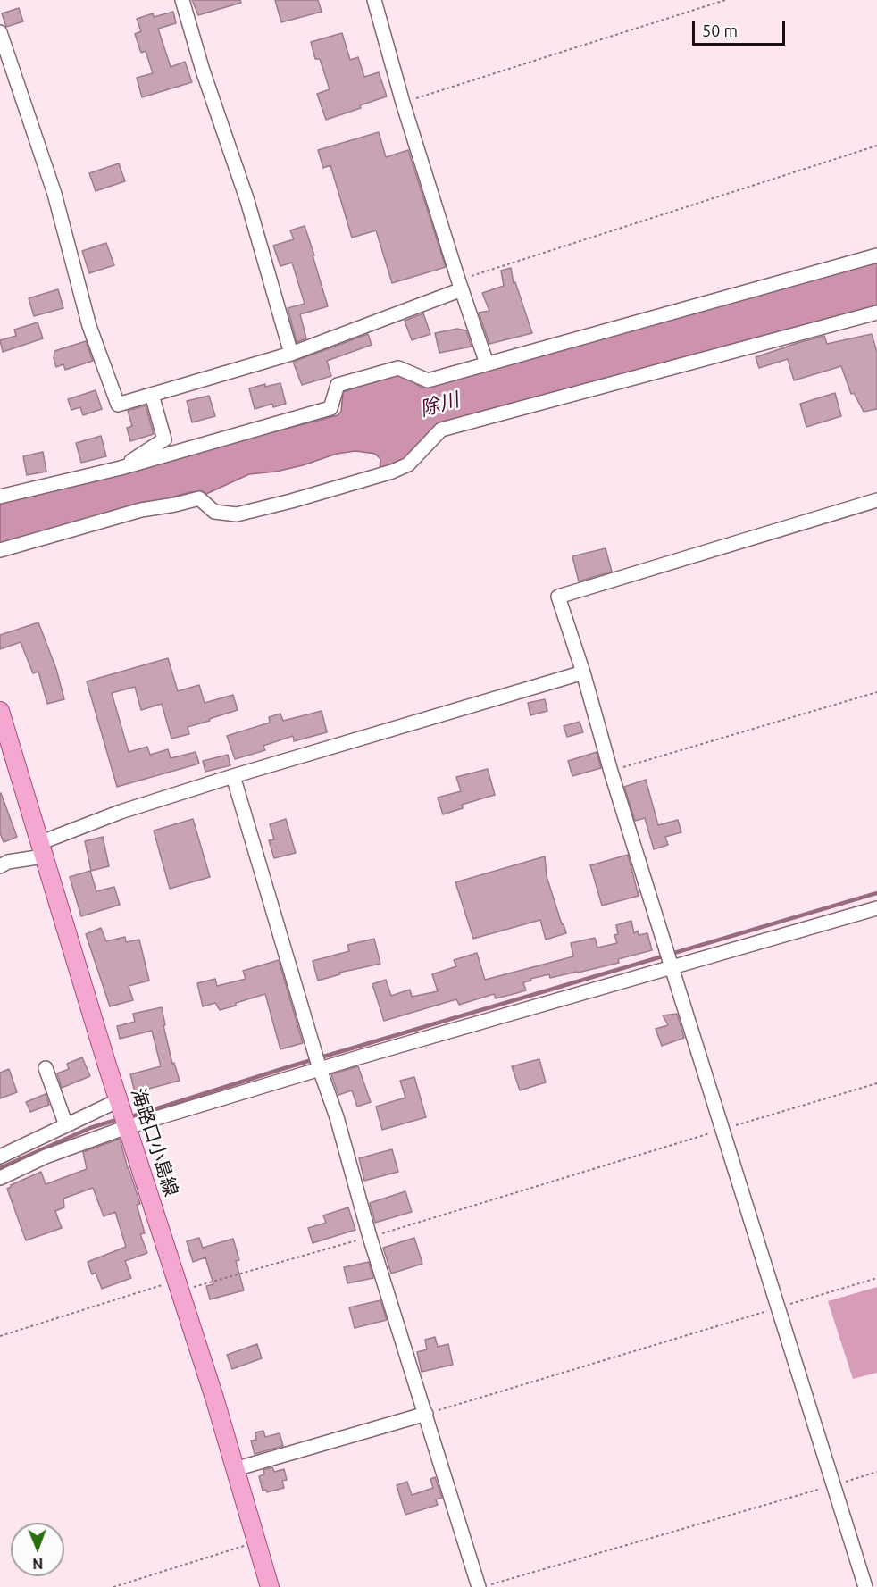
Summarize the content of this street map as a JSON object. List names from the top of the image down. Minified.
{"streets":{"main road":["海路口小島線"]},"water":["除川"],"scale_bar":"50 m","north":"bottom"}
